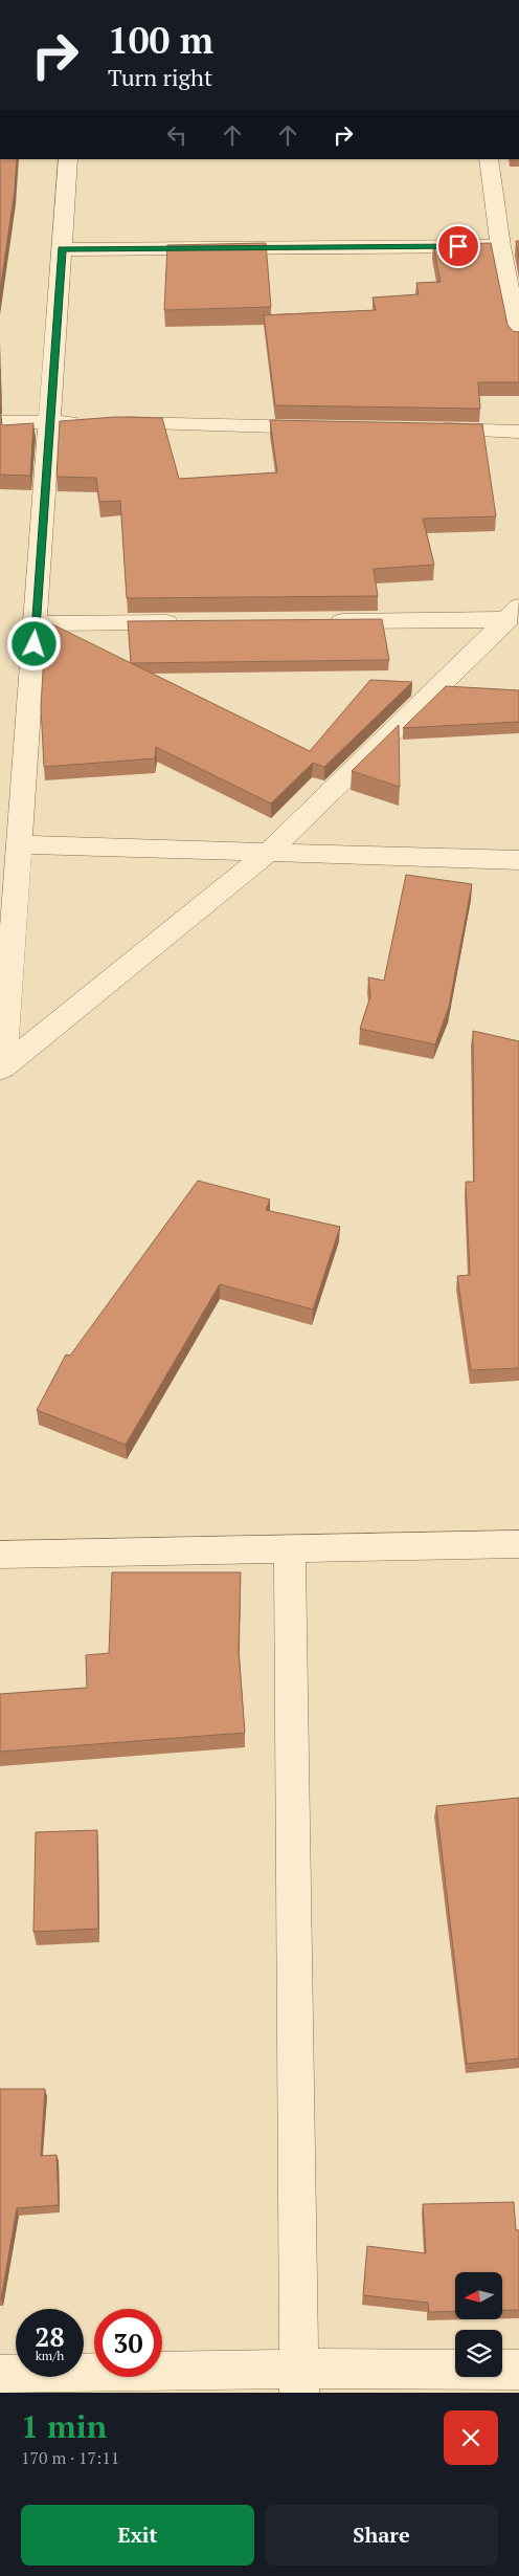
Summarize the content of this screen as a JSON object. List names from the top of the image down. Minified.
{"north":"left","page":{"turn":["100 m","Turn right"],"speed":"28 km/h","limit":"30","heading":["1 min","170 m · 17:11"],"buttons":["Exit","Share"]}}
